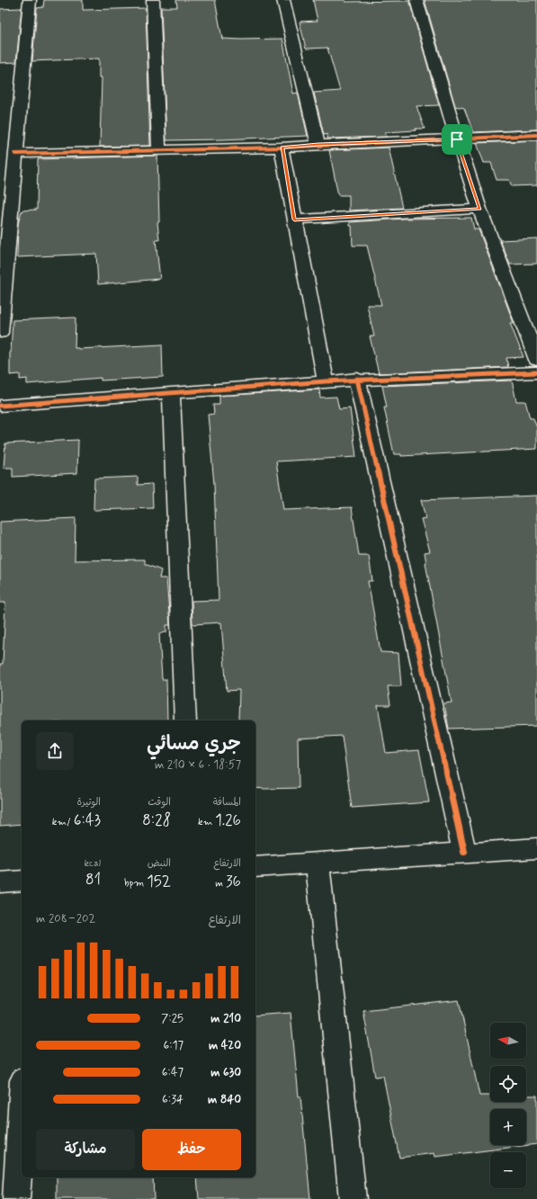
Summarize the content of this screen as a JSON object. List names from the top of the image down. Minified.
{"north":"left","page":{"heading":["جري مسائي","18:57 · 6 × 210 m"],"stats":[["المسافة","1.26 km"],["الوقت","8:28"],["الوتيرة","6:43 /km"],["الارتفاع","36 m"],["النبض","152 bpm"],["kcal","81"]],"chart":["الارتفاع","202–208 m"],"list":[{"name":"210 m","note":"7:25"},{"name":"420 m","note":"6:17"},{"name":"630 m","note":"6:47"},{"name":"840 m","note":"6:34"}],"map_buttons":["+","−"],"buttons":["حفظ","مشاركة"]}}
